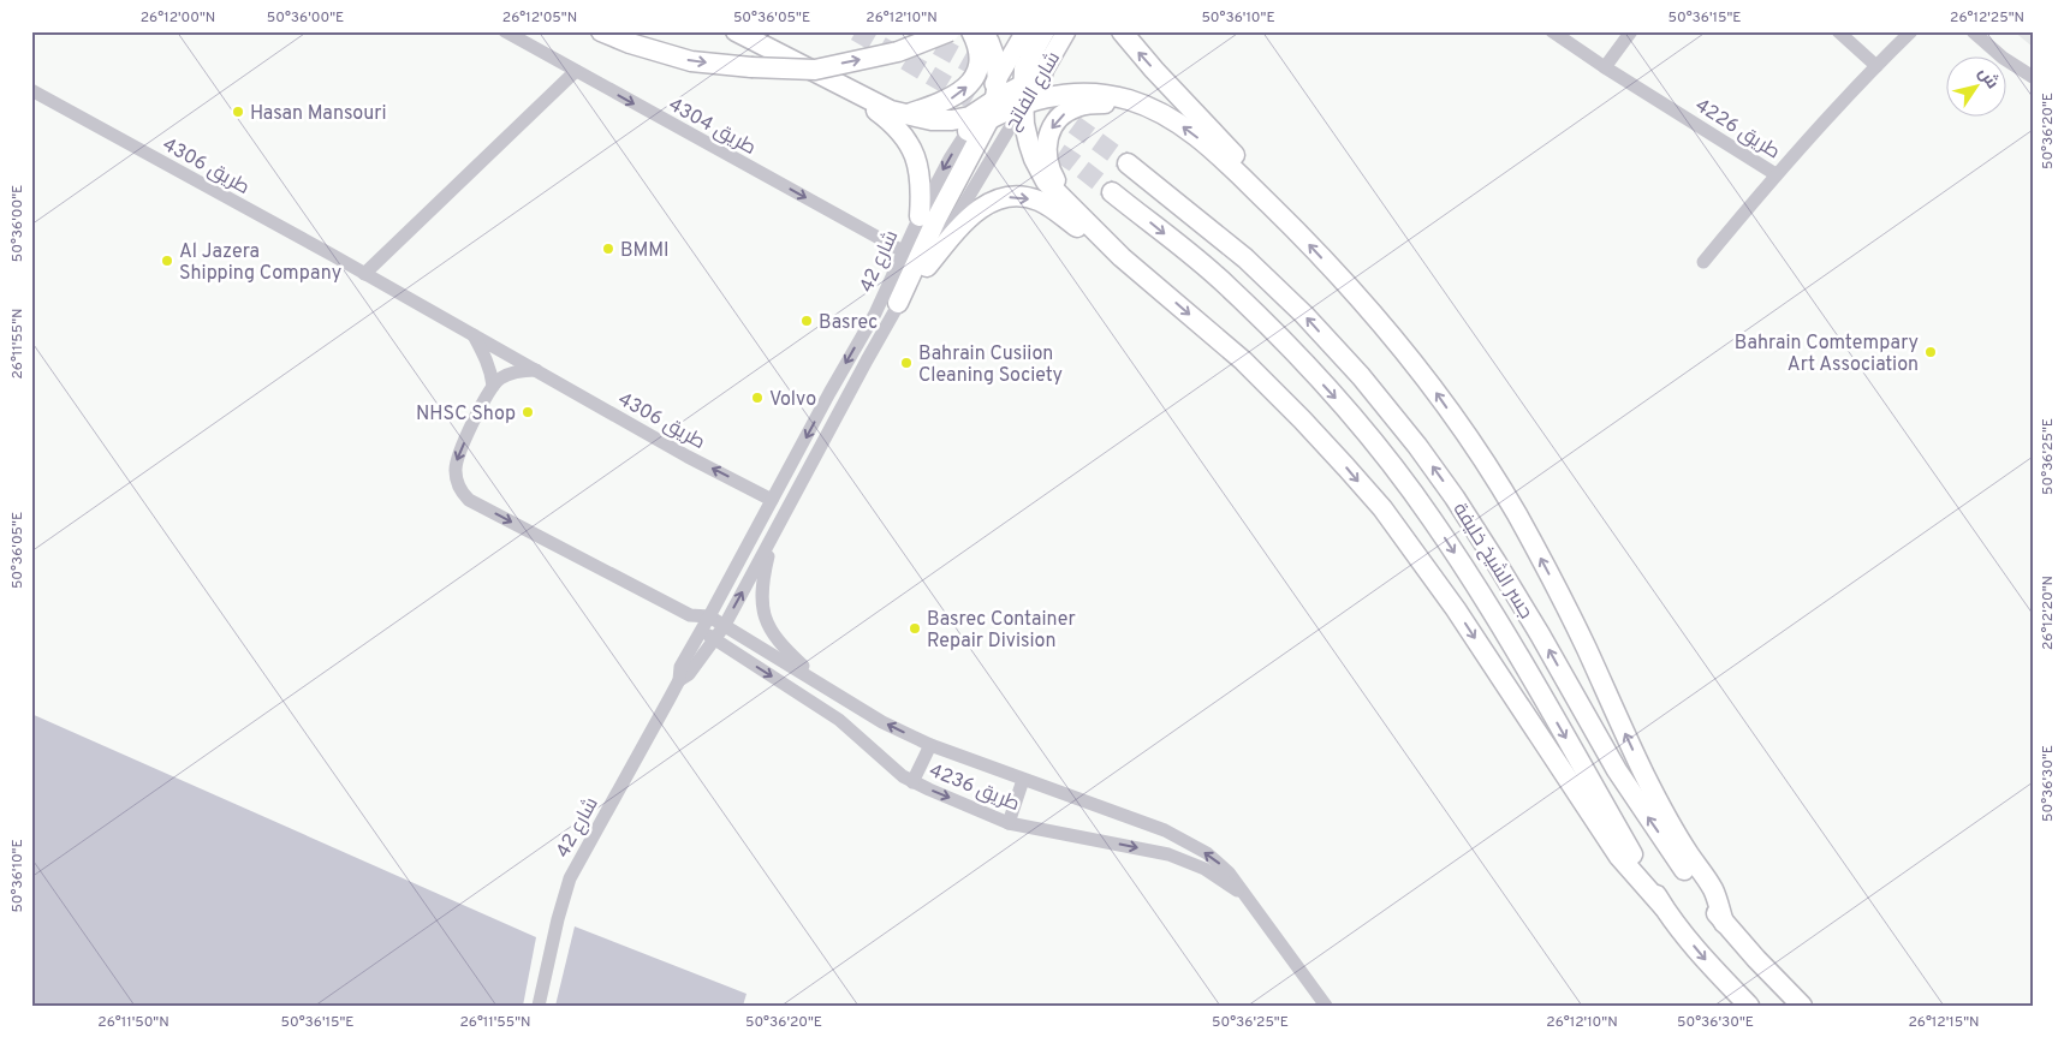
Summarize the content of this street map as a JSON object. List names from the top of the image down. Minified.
{"streets":{"highway":["جسر الشيخ خليفة"],"main road":["شارع الفاتح"],"street":["طريق 4304","طريق 4226","طريق 4306","شارع 42","طريق 4236"]},"crossings":[["شارع الفاتح","شارع 42"],["طريق 4304","شارع 42"],["طريق 4306","شارع 42"],["شارع 42","طريق 4236"]],"one_way":["طريق 4304"],"places":["Hasan Mansouri","BMMI","Al Jazera Shipping Company","Basrec","Bahrain Comtempary Art Association","Bahrain Cusiion Cleaning Society","Volvo","NHSC Shop","Basrec Container Repair Division"],"north":"top right","coordinates":["26°12'00\"N","50°36'00\"E","26°12'05\"N","50°36'05\"E","26°12'10\"N","50°36'10\"E","50°36'15\"E","26°12'25\"N","50°36'20\"E","26°11'55\"N","50°36'25\"E","26°12'20\"N","50°36'30\"E","26°11'50\"N","26°12'15\"N"]}
